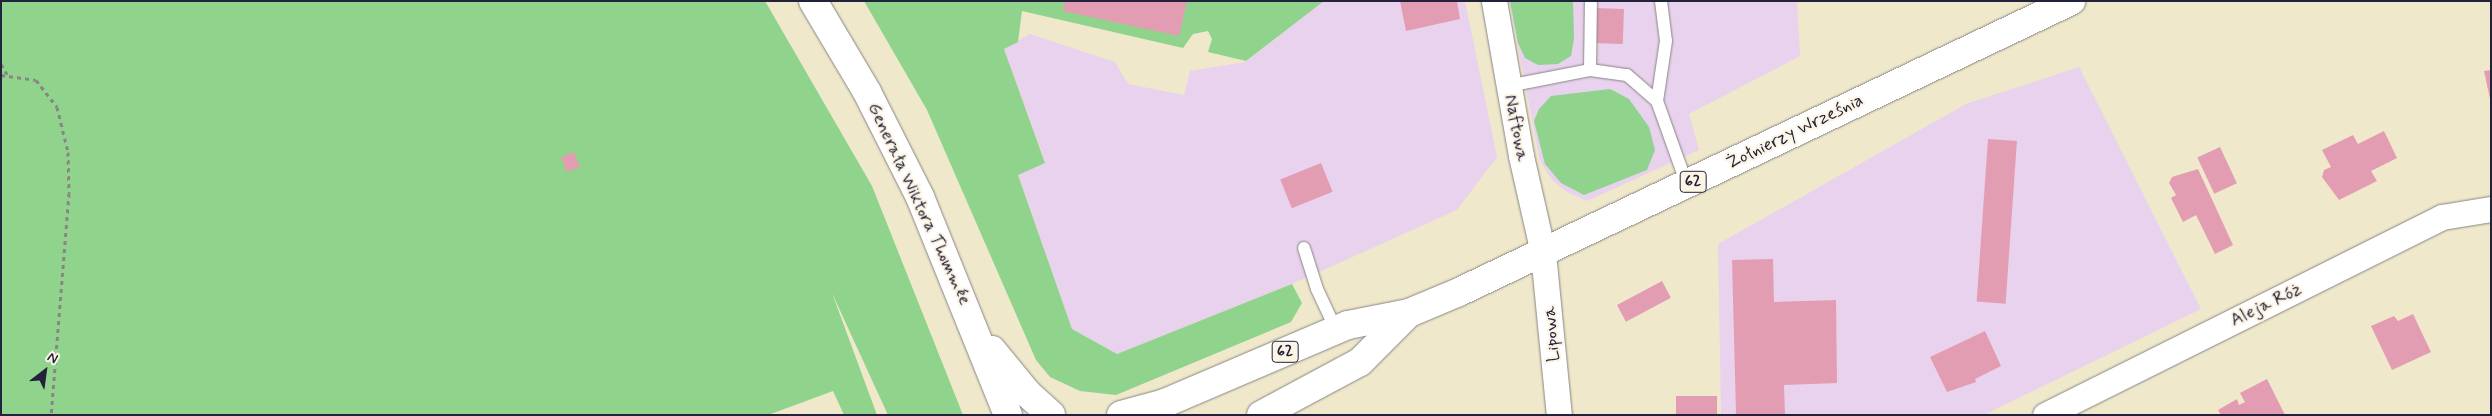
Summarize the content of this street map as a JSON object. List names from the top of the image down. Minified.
{"streets":{"main road":["Żołnierzy Września","62","Generała Wiktora Thommée"],"street":["Naftowa","Aleja Róż","Lipowa"]},"crossings":[["Naftowa","Żołnierzy Września"],["Naftowa","Lipowa"],["Żołnierzy Września","Lipowa"]],"north":"top right"}
